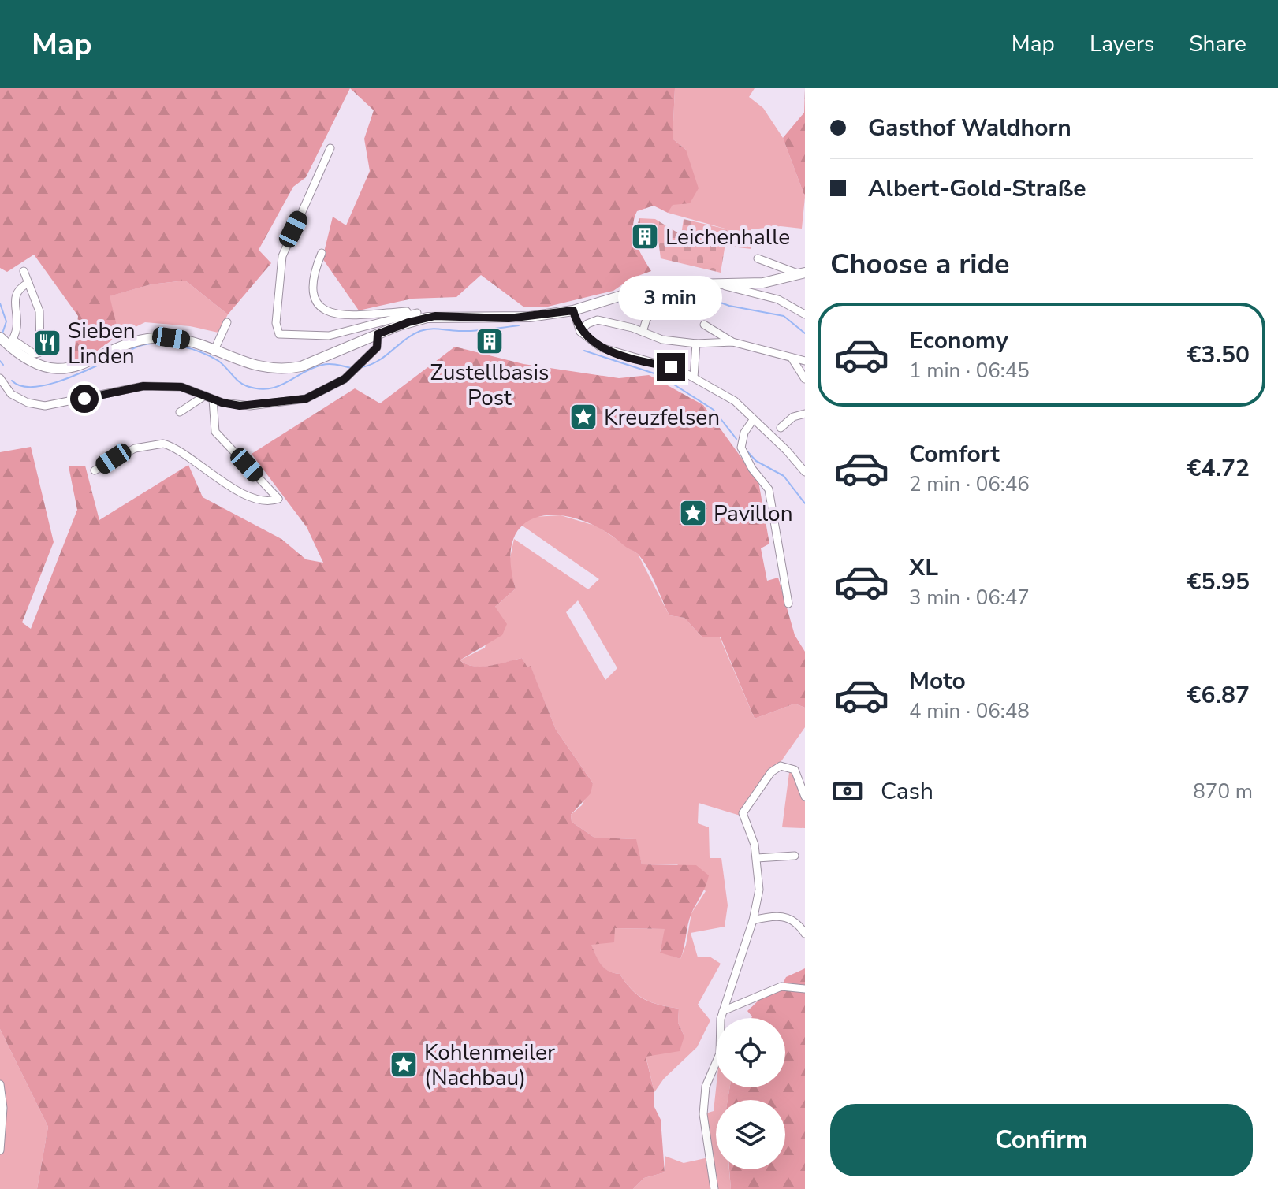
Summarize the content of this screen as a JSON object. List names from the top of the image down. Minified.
{"places":{"building":["Leichenhalle","Zustellbasis Post"],"restaurant":["Sieben Linden"],"place":["Kreuzfelsen","Pavillon","Kohlenmeiler (Nachbau)"]},"page":{"header":"Map","nav":["Map","Layers","Share"],"banner":["Gasthof Waldhorn","Albert-Gold-Straße"],"heading":"Choose a ride","bubble":"3 min","list":[{"name":"Economy","note":"1 min · 06:45","value":"€3.50"},{"name":"Comfort","note":"2 min · 06:46","value":"€4.72"},{"name":"XL","note":"3 min · 06:47","value":"€5.95"},{"name":"Moto","note":"4 min · 06:48","value":"€6.87"}],"pay":["Cash","870 m"],"buttons":"Confirm"}}
